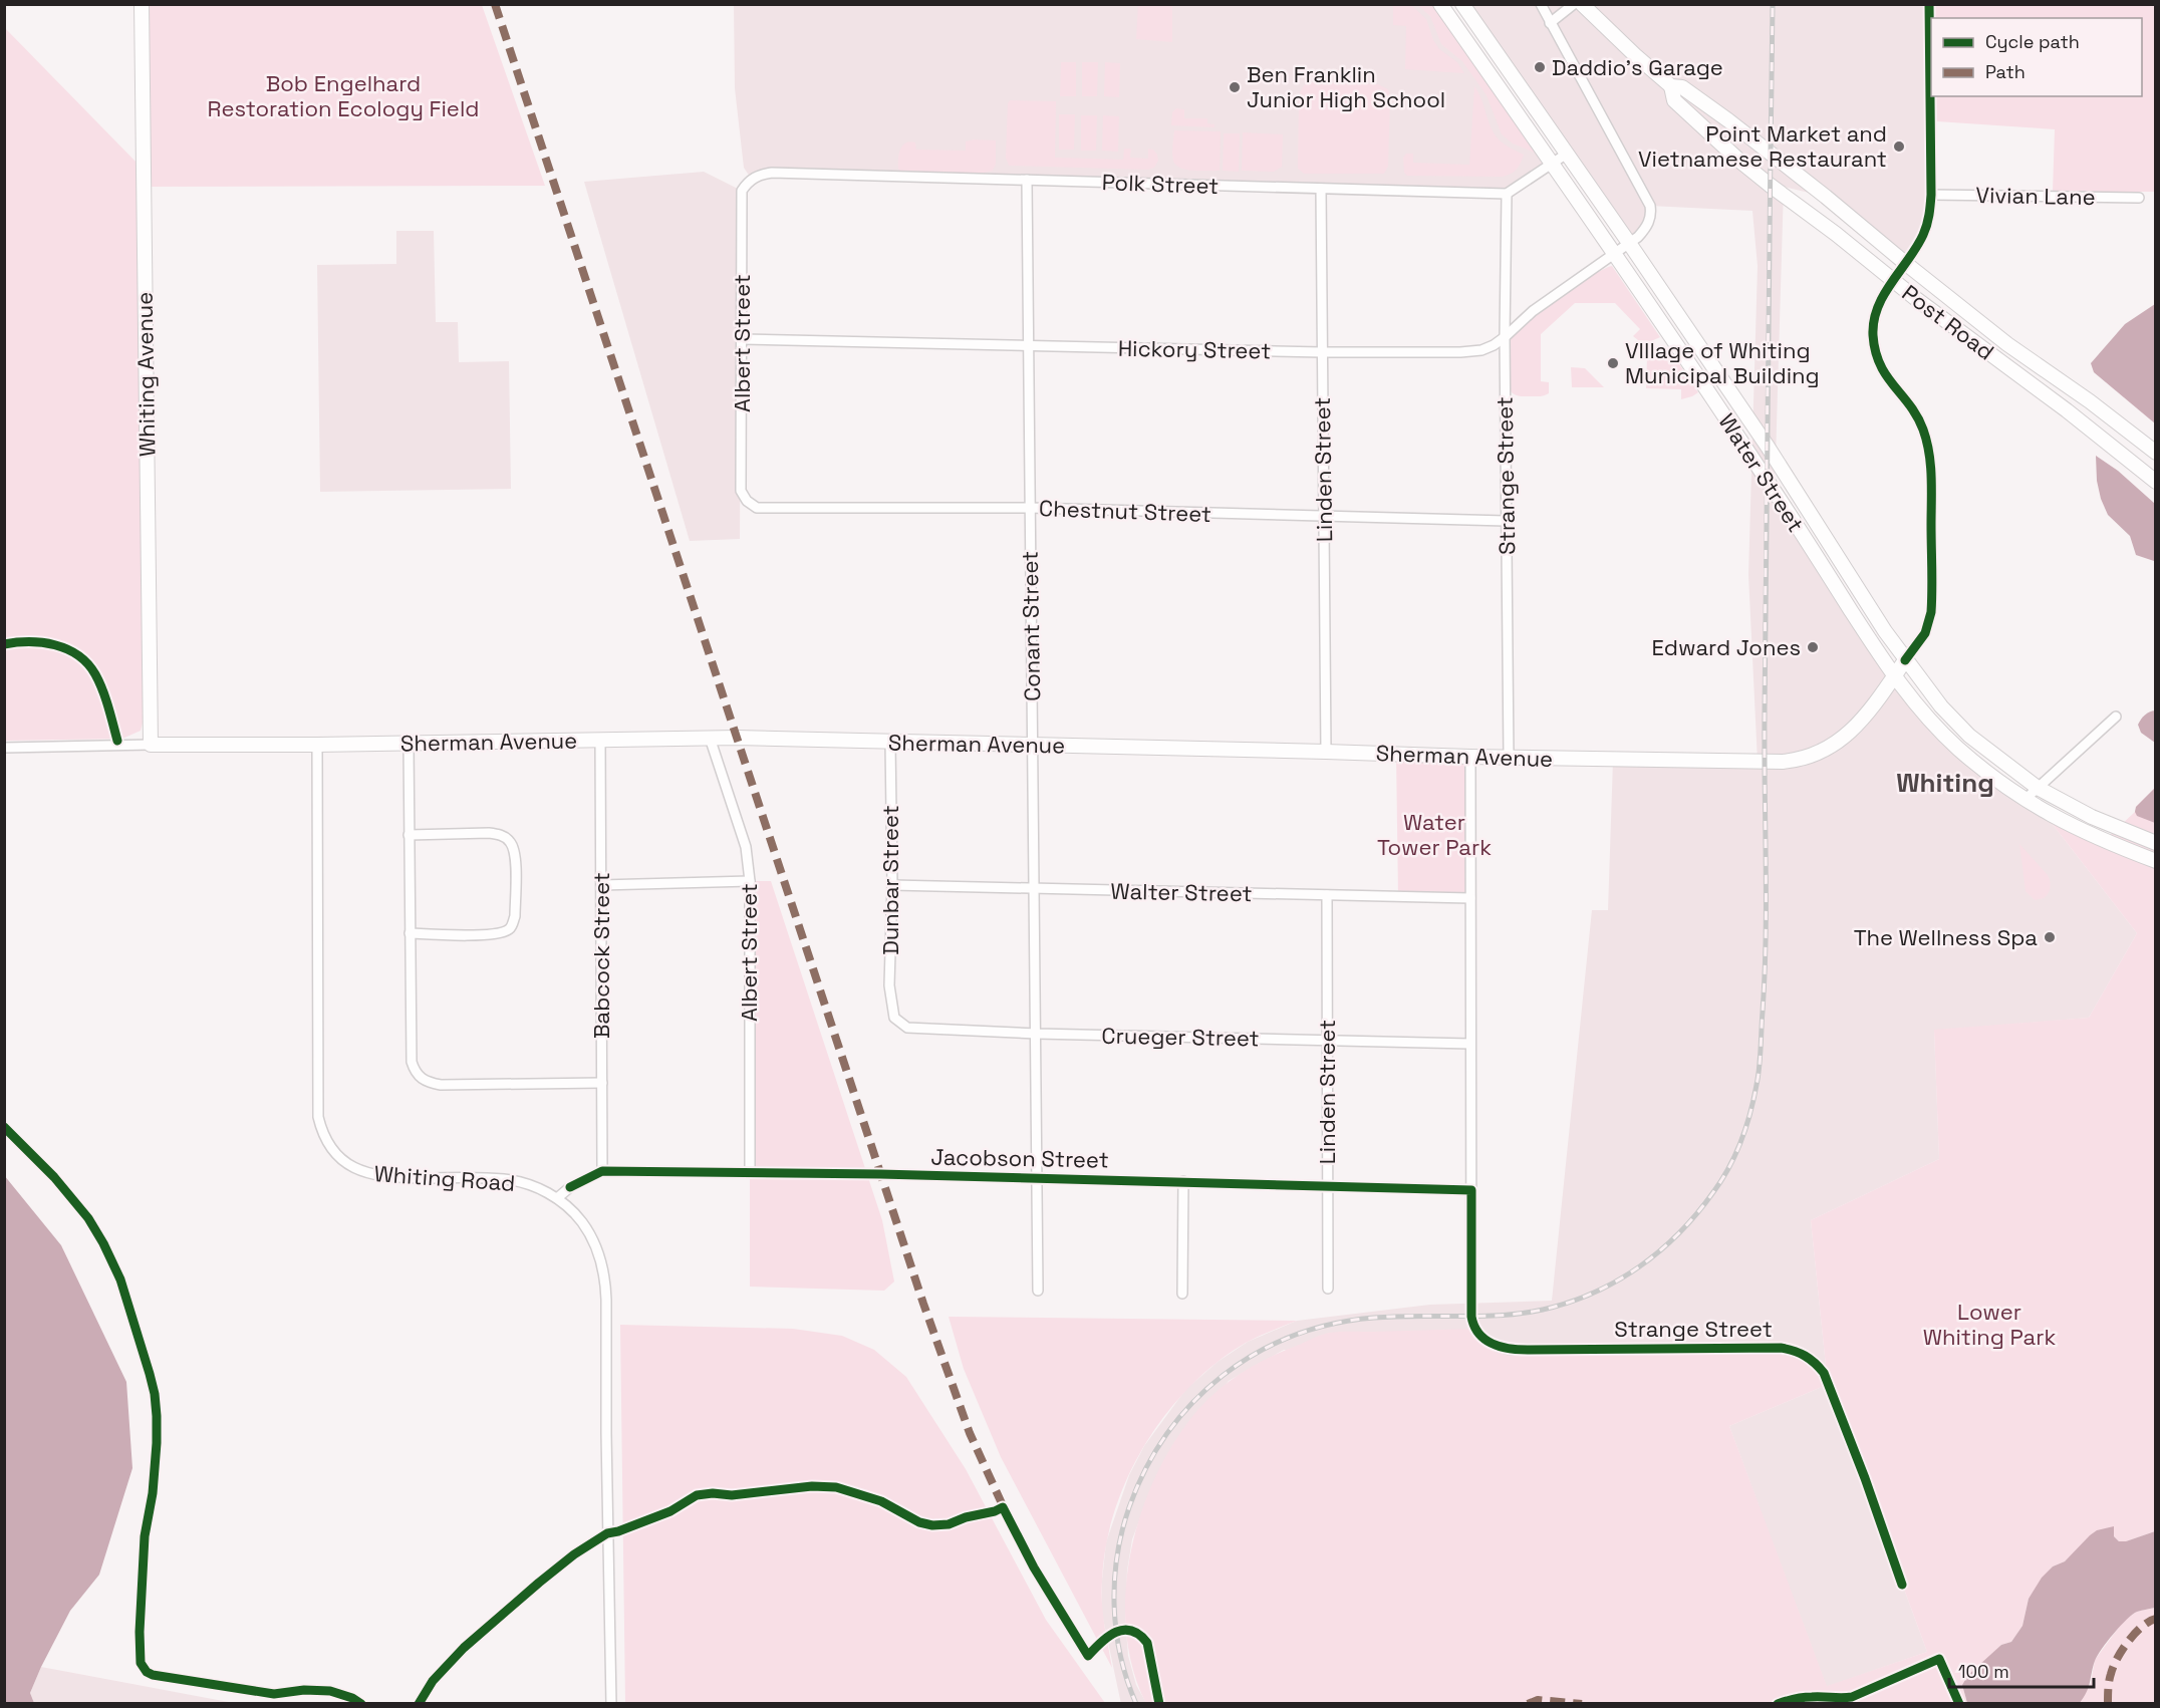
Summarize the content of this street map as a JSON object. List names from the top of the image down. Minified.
{"streets":{"main road":["Post Road","Whiting Avenue","Water Street","Sherman Avenue"],"street":["Polk Street","Vivian Lane","Albert Street","Hickory Street","Linden Street","Strange Street","Chestnut Street","Conant Street","Dunbar Street","Walter Street","Babcock Street","Crueger Street","Jacobson Street","Whiting Road"]},"crossings":[["Polk Street","Albert Street"],["Polk Street","Linden Street"],["Polk Street","Strange Street"],["Polk Street","Conant Street"],["Albert Street","Hickory Street"],["Albert Street","Chestnut Street"],["Albert Street","Sherman Avenue"],["Albert Street","Jacobson Street"],["Hickory Street","Linden Street"],["Hickory Street","Water Street"],["Hickory Street","Strange Street"],["Hickory Street","Conant Street"],["Whiting Avenue","Sherman Avenue"],["Linden Street","Chestnut Street"],["Linden Street","Sherman Avenue"],["Linden Street","Walter Street"],["Linden Street","Crueger Street"],["Linden Street","Jacobson Street"],["Water Street","Sherman Avenue"],["Strange Street","Chestnut Street"],["Strange Street","Sherman Avenue"],["Strange Street","Walter Street"],["Strange Street","Crueger Street"],["Strange Street","Jacobson Street"],["Chestnut Street","Conant Street"],["Conant Street","Sherman Avenue"],["Conant Street","Walter Street"],["Conant Street","Crueger Street"],["Conant Street","Jacobson Street"],["Sherman Avenue","Dunbar Street"],["Sherman Avenue","Babcock Street"],["Sherman Avenue","Whiting Road"],["Dunbar Street","Walter Street"],["Dunbar Street","Crueger Street"],["Babcock Street","Jacobson Street"],["Jacobson Street","Whiting Road"]],"districts":["Whiting"],"parks":["Bob Engelhard Restoration Ecology Field","Water Tower Park","Lower Whiting Park"],"places":["Daddio's Garage","Ben Franklin Junior High School","Point Market and Vietnamese Restaurant","VIllage of Whiting Municipal Building","Edward Jones","The Wellness Spa"],"legend":["Cycle path","Path"],"scale_bar":"100 m"}
